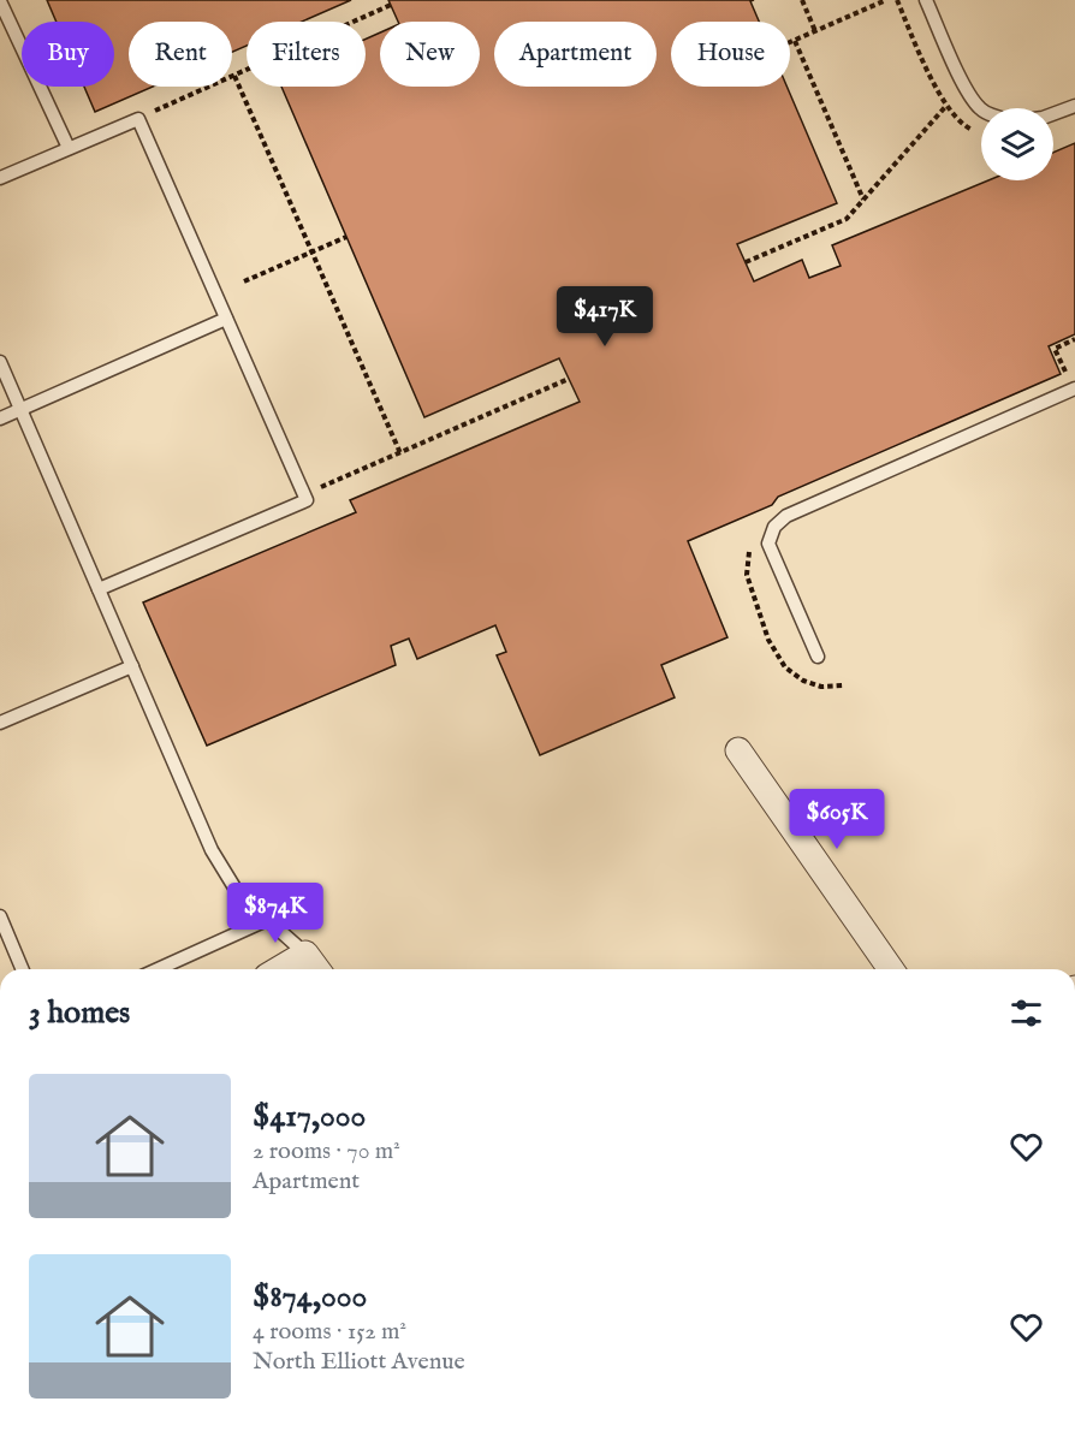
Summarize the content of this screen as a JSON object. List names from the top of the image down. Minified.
{"page":{"chip":["Buy","Rent","Filters","New","Apartment","House"],"price":["$417K","$605K","$874K"],"heading":"3 homes","list":[{"name":"$417,000","note":"2 rooms · 70 m² · Apartment"},{"name":"$874,000","note":"4 rooms · 152 m² · North Elliott Avenue"}]}}
